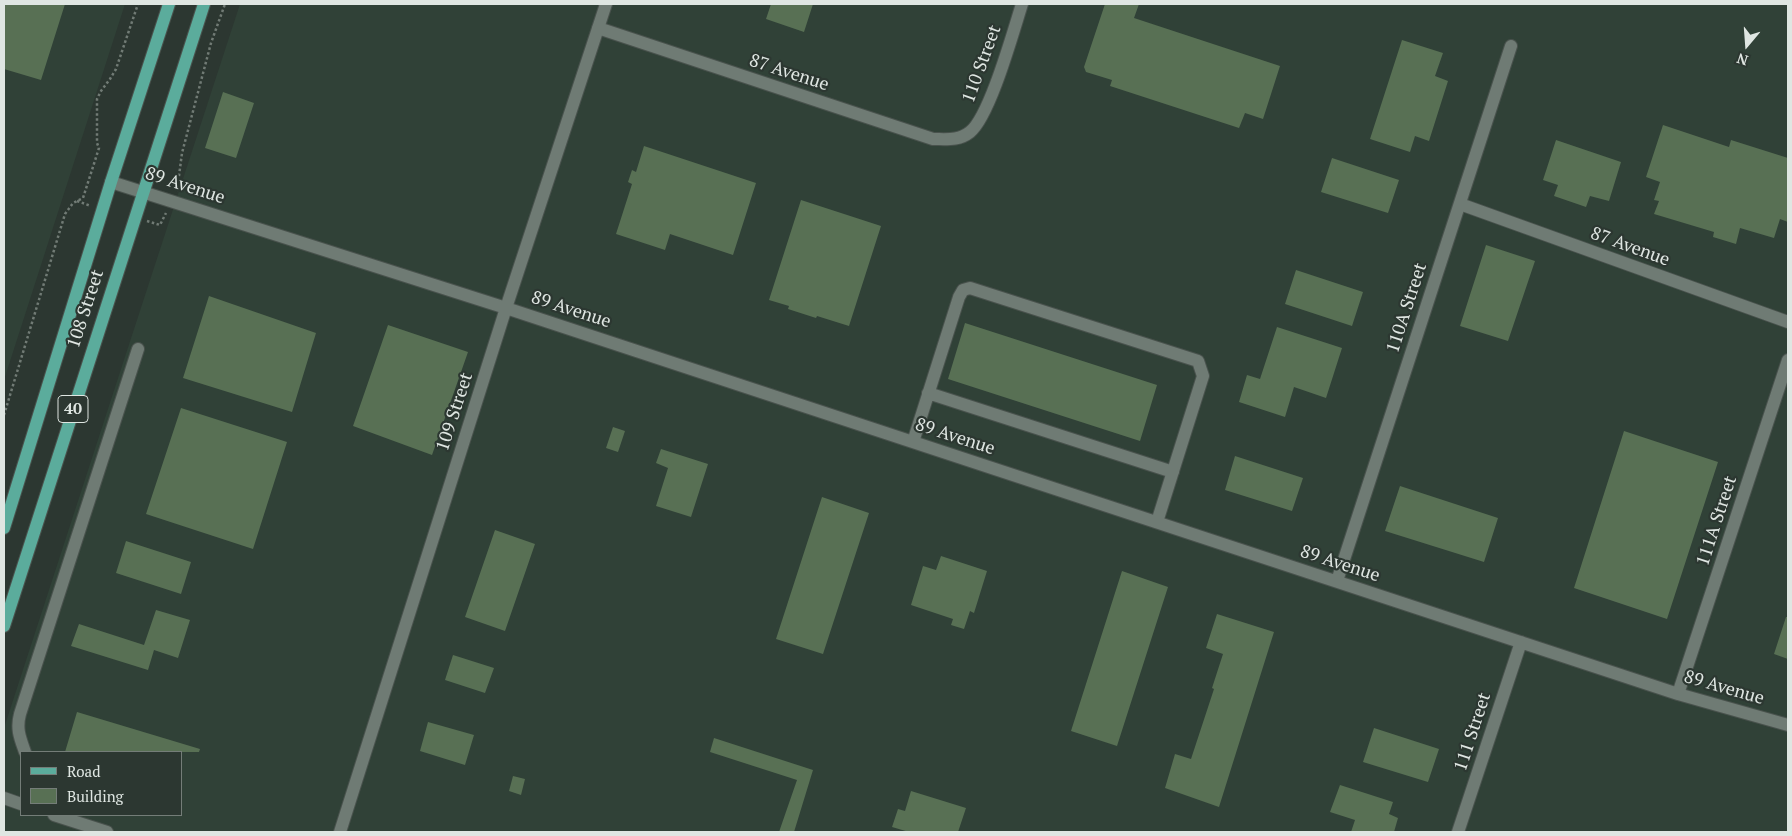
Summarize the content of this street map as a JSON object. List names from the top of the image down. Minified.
{"streets":{"main road":["108 Street","40"],"street":["110 Street","87 Avenue","89 Avenue","110A Street","109 Street","111A Street","111 Street"]},"crossings":[["110 Street","87 Avenue"],["87 Avenue","110A Street"],["87 Avenue","109 Street"],["89 Avenue","110A Street"],["89 Avenue","108 Street"],["89 Avenue","109 Street"],["89 Avenue","111A Street"],["89 Avenue","111 Street"]],"legend":["Road","Building"],"north":"bottom"}
